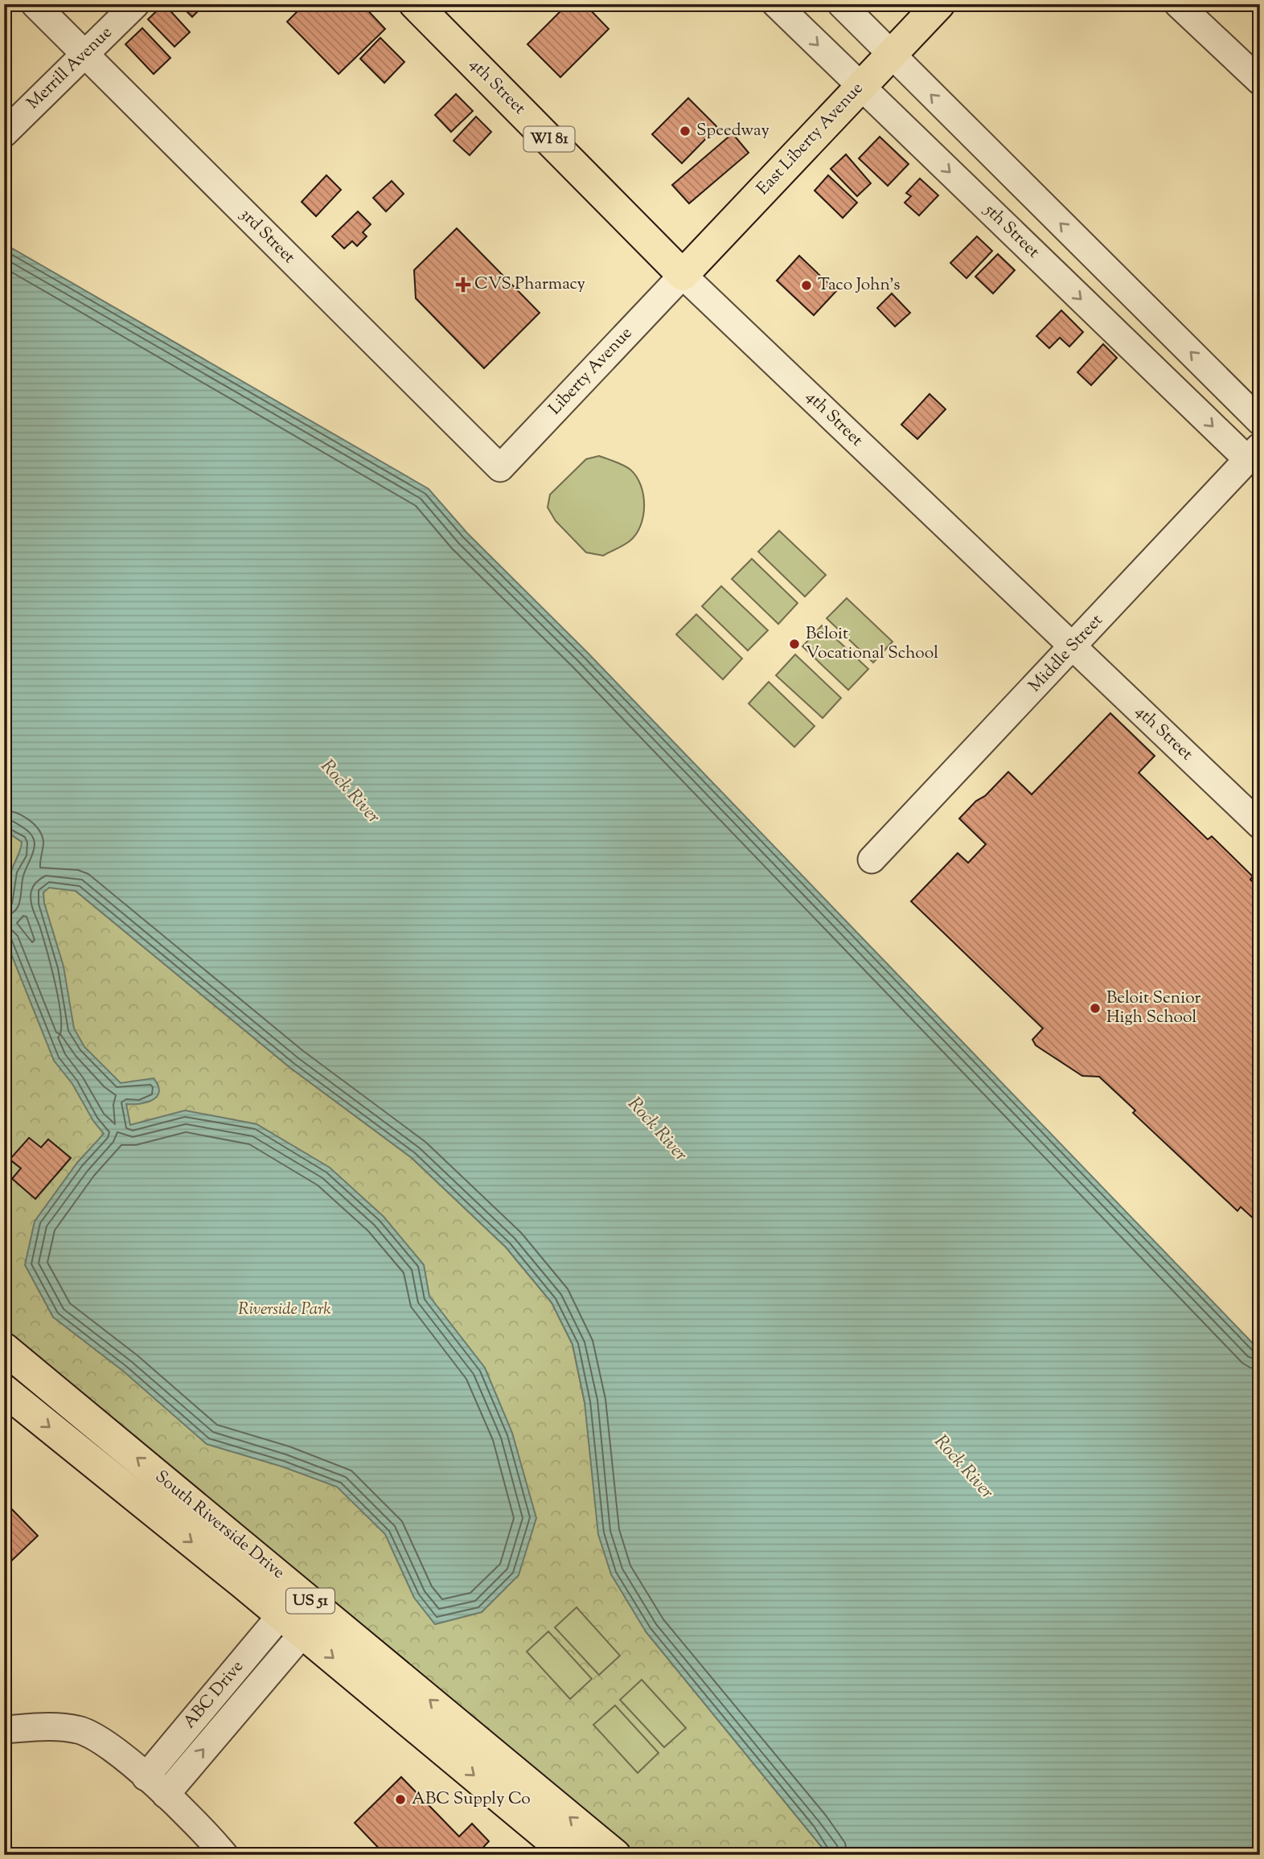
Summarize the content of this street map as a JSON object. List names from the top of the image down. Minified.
{"streets":{"main road":["4th Street","WI 81","East Liberty Avenue","South Riverside Drive","US 51"],"street":["Merrill Avenue","5th Street","3rd Street","Liberty Avenue","Middle Street","ABC Drive"]},"crossings":[["Merrill Avenue","3rd Street"],["4th Street","East Liberty Avenue"],["4th Street","Liberty Avenue"],["4th Street","Middle Street"],["East Liberty Avenue","5th Street"],["East Liberty Avenue","Liberty Avenue"],["5th Street","Middle Street"],["3rd Street","Liberty Avenue"],["South Riverside Drive","ABC Drive"]],"water":["Rock River"],"parks":["Riverside Park"],"places":{"other":["Speedway","Taco John's","Beloit Vocational School","Beloit Senior High School","ABC Supply Co"],"health":["CVS Pharmacy"]}}
